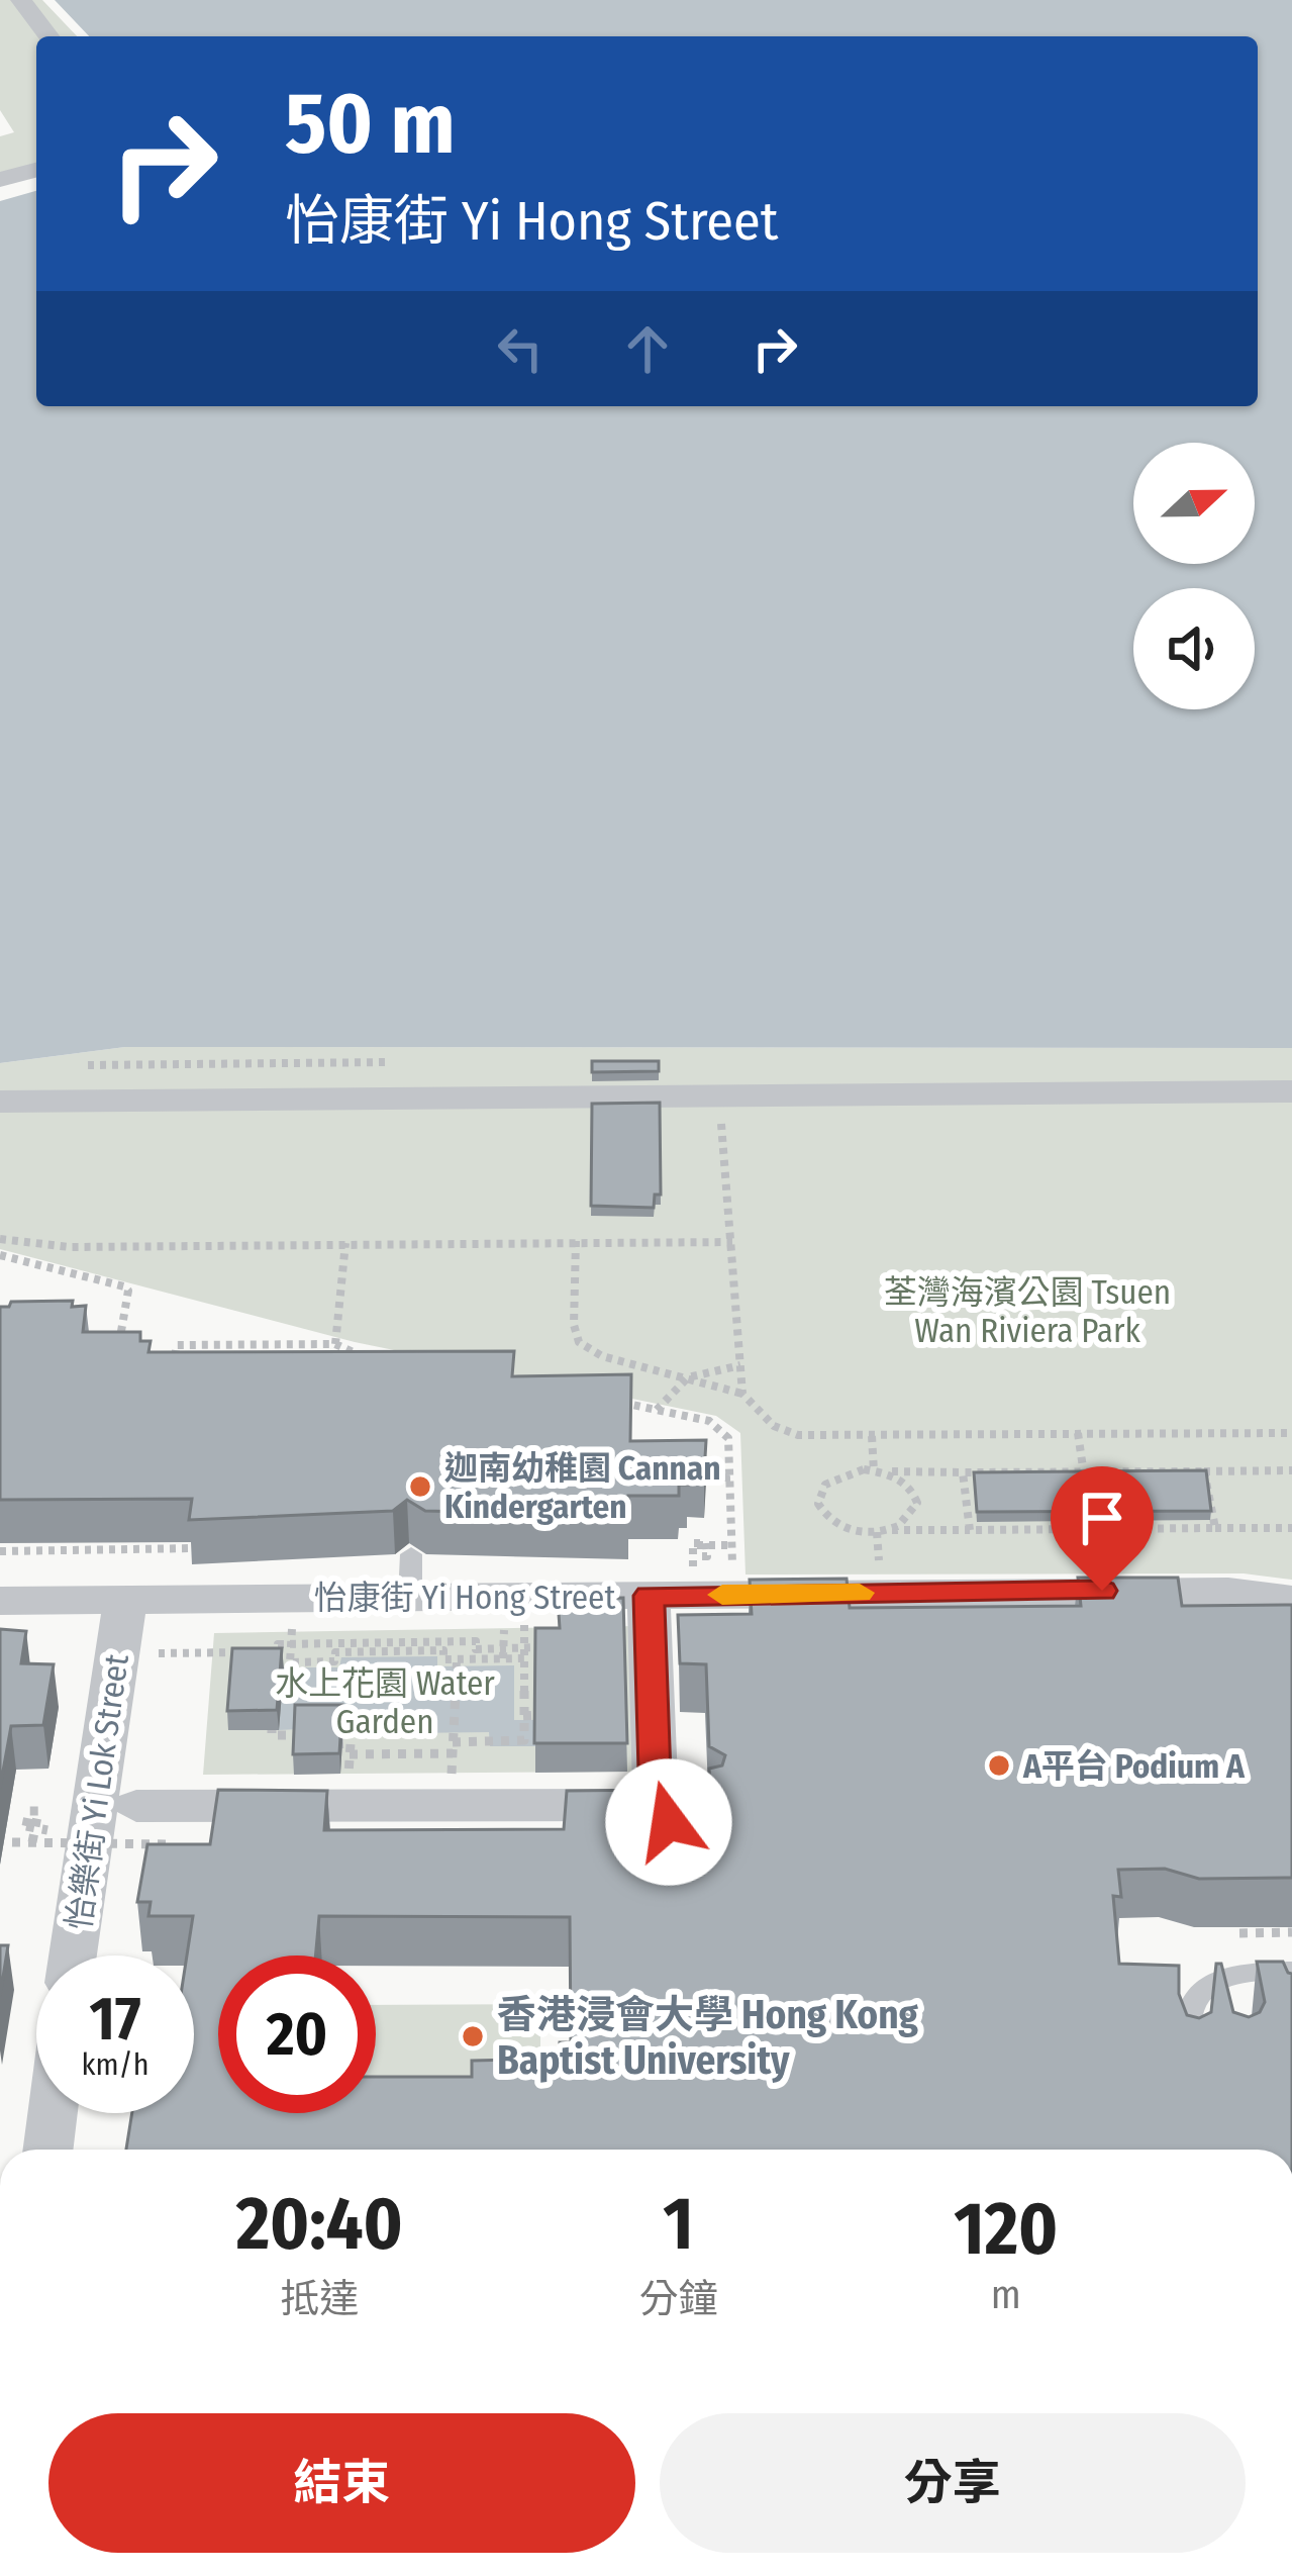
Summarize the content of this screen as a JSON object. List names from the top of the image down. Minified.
{"streets":{"street":["怡康街 Yi Hong Street","怡樂街 Yi Lok Street"]},"crossings":[["怡康街 Yi Hong Street","怡樂街 Yi Lok Street"]],"parks":["荃灣海濱公園 Tsuen Wan Riviera Park","水上花園 Water Garden"],"places":["迦南幼稚園 Cannan Kindergarten","A平台 Podium A","香港浸會大學 Hong Kong Baptist University"],"north":"right","page":{"turn":["50 m","怡康街 Yi Hong Street"],"speed":"17 km/h","limit":"20","eta":["20:40","抵達","1","分鐘","120","m"],"buttons":["結束","分享"]}}
